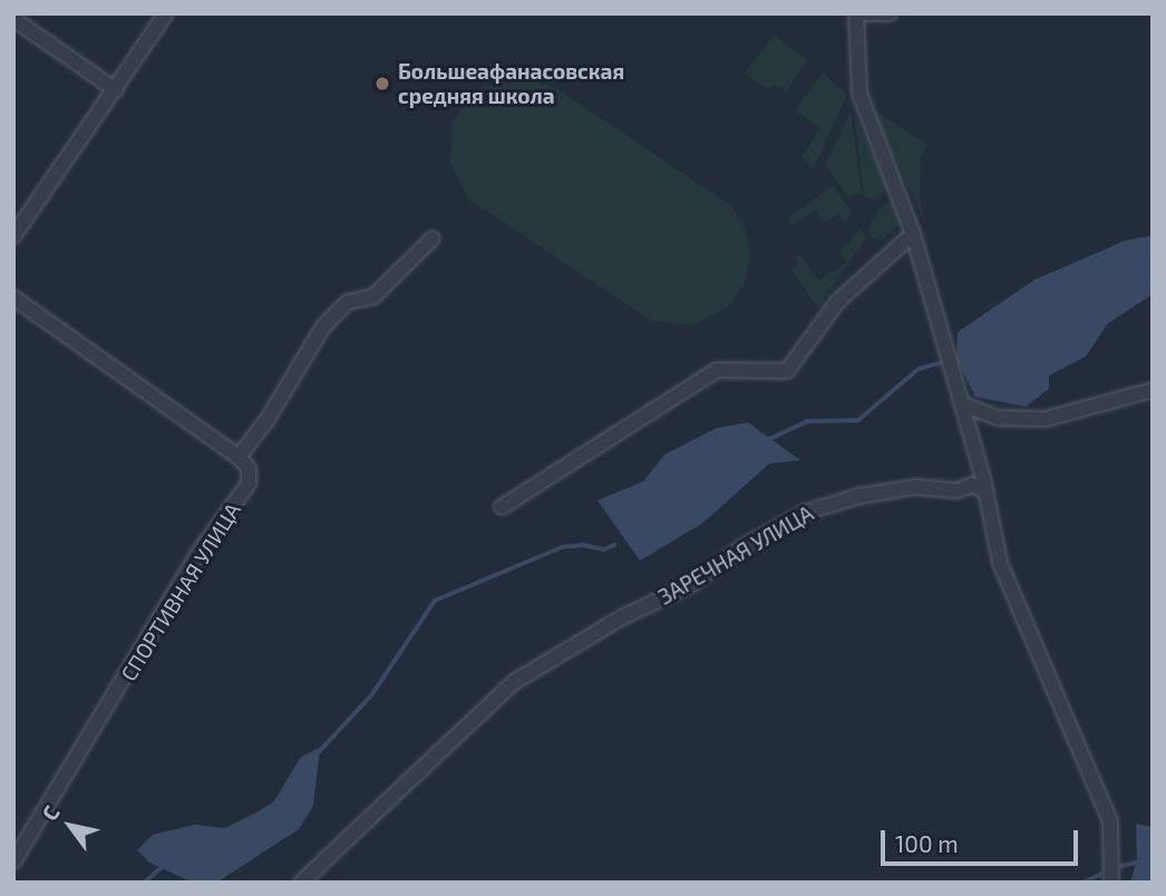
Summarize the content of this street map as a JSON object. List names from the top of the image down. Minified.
{"streets":{"street":["ЗАРЕЧНАЯ УЛИЦА","СПОРТИВНАЯ УЛИЦА"]},"places":["Большеафанасовская средняя школа"],"scale_bar":"100 m","north":"top left"}
